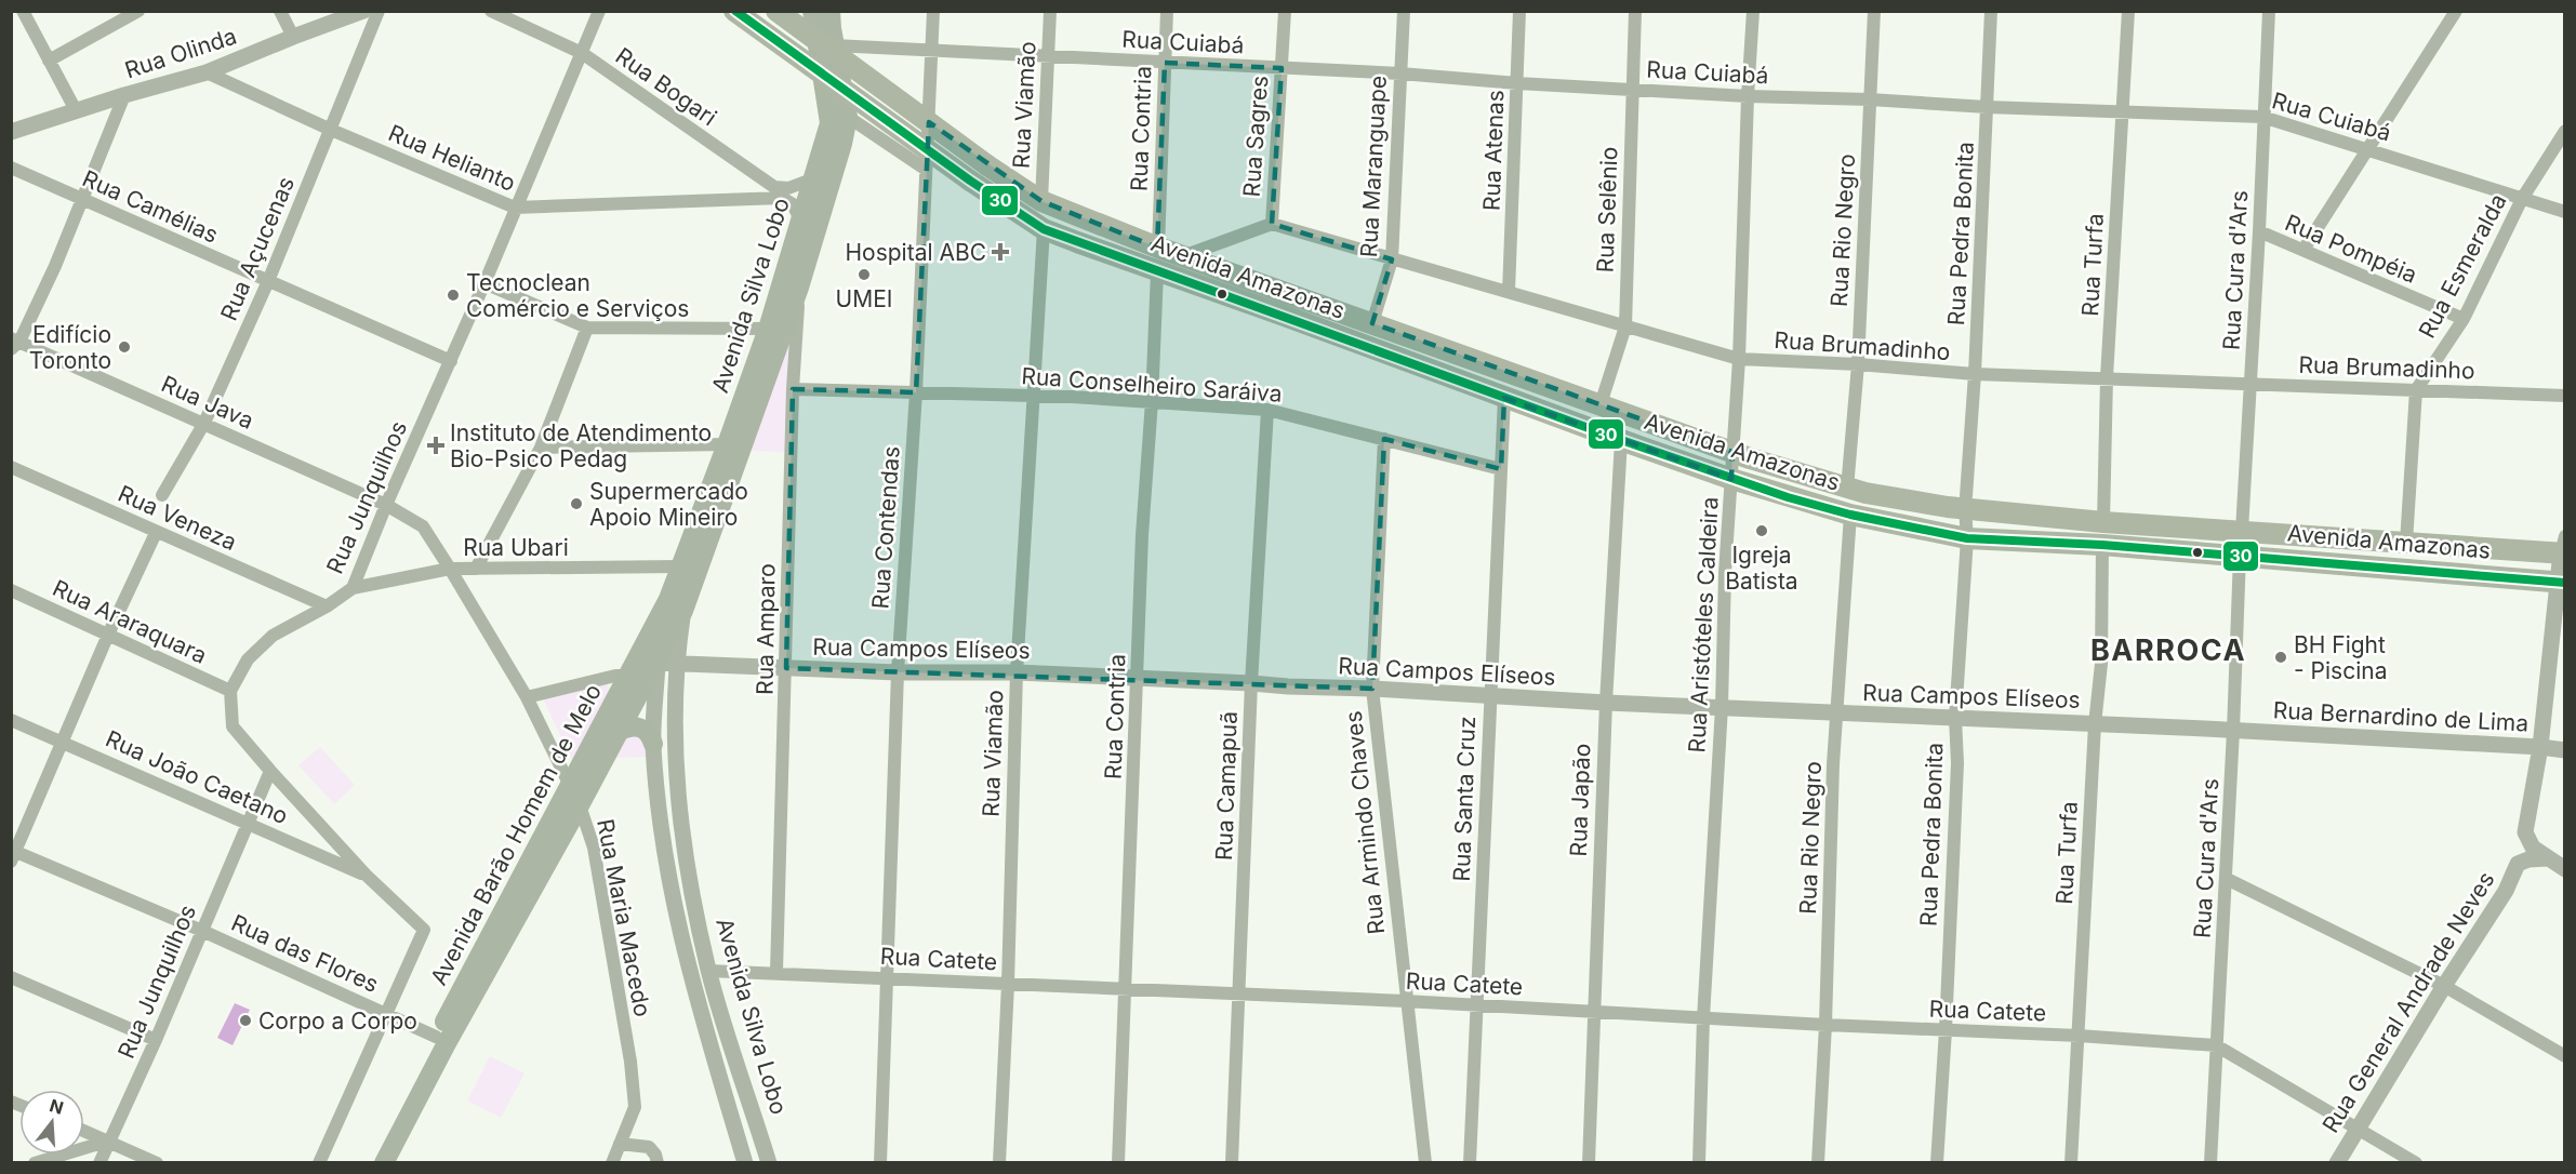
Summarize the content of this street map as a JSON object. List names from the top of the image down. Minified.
{"streets":{"main road":["Avenida Amazonas","Avenida Silva Lobo","Avenida Barão Homem de Melo"],"street":["Rua Cuiabá","Rua Olinda","Rua Bogari","Rua Viamão","Rua Contria","Rua Sagres","Rua Atenas","Rua Helianto","Rua Maranguape","Rua Camélias","Rua Selênio","Rua Rio Negro","Rua Pedra Bonita","Rua Açucenas","Rua Pompéia","Rua Turfa","Rua Esmeralda","Rua Cura d'Ars","Rua Brumadinho","Rua Conselheiro Saráiva","Rua Java","Rua Junquilhos","Rua Veneza","Rua Contendas","Rua Ubari","Rua Araraquara","Rua Aristóteles Caldeira","Rua Amparo","Rua Campos Elíseos","Rua Bernardino de Lima","Rua João Caetano","Rua Camapuã","Rua Santa Cruz","Rua Japão","Rua Armindo Chaves","Rua Maria Macedo","Rua das Flores","Rua Catete","Rua General Andrade Neves"]},"crossings":[["Rua Cuiabá","Rua Viamão"],["Rua Cuiabá","Rua Contria"],["Rua Cuiabá","Rua Sagres"],["Rua Cuiabá","Rua Atenas"],["Rua Cuiabá","Rua Maranguape"],["Rua Cuiabá","Rua Selênio"],["Rua Cuiabá","Rua Rio Negro"],["Rua Cuiabá","Rua Pedra Bonita"],["Rua Cuiabá","Rua Turfa"],["Rua Cuiabá","Rua Esmeralda"],["Rua Cuiabá","Rua Cura d'Ars"],["Rua Cuiabá","Avenida Silva Lobo"],["Rua Cuiabá","Rua Contendas"],["Rua Cuiabá","Rua Aristóteles Caldeira"],["Rua Olinda","Rua Helianto"],["Rua Bogari","Avenida Silva Lobo"],["Rua Bogari","Rua Junquilhos"],["Rua Viamão","Avenida Amazonas"],["Rua Viamão","Rua Conselheiro Saráiva"],["Rua Viamão","Rua Campos Elíseos"],["Rua Viamão","Rua Catete"],["Rua Contria","Avenida Amazonas"],["Rua Contria","Rua Conselheiro Saráiva"],["Rua Contria","Rua Campos Elíseos"],["Rua Contria","Rua Catete"],["Rua Sagres","Rua Brumadinho"],["Rua Atenas","Rua Brumadinho"],["Rua Helianto","Rua Açucenas"],["Rua Helianto","Avenida Silva Lobo"],["Rua Helianto","Rua Junquilhos"],["Rua Maranguape","Avenida Amazonas"],["Rua Maranguape","Rua Brumadinho"],["Rua Camélias","Rua Açucenas"],["Rua Camélias","Rua Junquilhos"],["Rua Selênio","Avenida Amazonas"],["Rua Selênio","Rua Brumadinho"],["Rua Rio Negro","Avenida Amazonas"],["Rua Rio Negro","Rua Brumadinho"],["Rua Rio Negro","Rua Campos Elíseos"],["Rua Rio Negro","Rua Catete"],["Rua Pedra Bonita","Avenida Amazonas"],["Rua Pedra Bonita","Rua Brumadinho"],["Rua Pedra Bonita","Rua Campos Elíseos"],["Rua Pedra Bonita","Rua Catete"],["Rua Açucenas","Rua Java"],["Rua Pompéia","Rua Esmeralda"],["Rua Pompéia","Rua Cura d'Ars"],["Rua Turfa","Avenida Amazonas"],["Rua Turfa","Rua Brumadinho"],["Rua Turfa","Rua Campos Elíseos"],["Rua Turfa","Rua Catete"],["Rua Esmeralda","Rua Brumadinho"],["Rua Cura d'Ars","Avenida Amazonas"],["Rua Cura d'Ars","Rua Brumadinho"],["Rua Cura d'Ars","Rua Campos Elíseos"],["Rua Cura d'Ars","Rua Bernardino de Lima"],["Rua Cura d'Ars","Rua Catete"],["Avenida Amazonas","Rua Aristóteles Caldeira"],["Avenida Amazonas","Rua Santa Cruz"],["Avenida Amazonas","Rua Japão"],["Avenida Silva Lobo","Rua Ubari"],["Avenida Silva Lobo","Rua Amparo"],["Avenida Silva Lobo","Rua Campos Elíseos"],["Avenida Silva Lobo","Avenida Barão Homem de Melo"],["Avenida Silva Lobo","Rua Catete"],["Rua Brumadinho","Rua Aristóteles Caldeira"],["Rua Conselheiro Saráiva","Rua Contendas"],["Rua Conselheiro Saráiva","Rua Amparo"],["Rua Conselheiro Saráiva","Rua Camapuã"],["Rua Conselheiro Saráiva","Rua Santa Cruz"],["Rua Conselheiro Saráiva","Rua Armindo Chaves"],["Rua Java","Rua Junquilhos"],["Rua Java","Rua Maria Macedo"],["Rua Junquilhos","Rua Veneza"],["Rua Junquilhos","Rua Ubari"],["Rua Junquilhos","Rua Araraquara"],["Rua Junquilhos","Rua João Caetano"],["Rua Junquilhos","Rua Maria Macedo"],["Rua Junquilhos","Rua das Flores"],["Rua Contendas","Rua Campos Elíseos"],["Rua Contendas","Rua Catete"],["Rua Ubari","Rua Maria Macedo"],["Rua Aristóteles Caldeira","Rua Campos Elíseos"],["Rua Aristóteles Caldeira","Rua Catete"],["Rua Amparo","Rua Campos Elíseos"],["Rua Amparo","Rua Catete"],["Rua Campos Elíseos","Rua Bernardino de Lima"],["Rua Campos Elíseos","Rua Camapuã"],["Rua Campos Elíseos","Rua Santa Cruz"],["Rua Campos Elíseos","Rua Japão"],["Rua Campos Elíseos","Rua Armindo Chaves"],["Rua Campos Elíseos","Avenida Barão Homem de Melo"],["Rua Camapuã","Rua Catete"],["Rua Santa Cruz","Rua Catete"],["Rua Japão","Rua Catete"],["Rua Armindo Chaves","Rua Catete"],["Avenida Barão Homem de Melo","Rua Maria Macedo"],["Avenida Barão Homem de Melo","Rua das Flores"]],"districts":["BARROCA"],"places":{"health":["Hospital ABC","Instituto de Atendimento Bio-Psico Pedag"],"other":["UMEI","Tecnoclean Comércio e Serviços","Edifício Toronto","Supermercado Apoio Mineiro","Igreja Batista","BH Fight - Piscina","Corpo a Corpo"]},"lines":["transit line 30"],"north":"top"}
